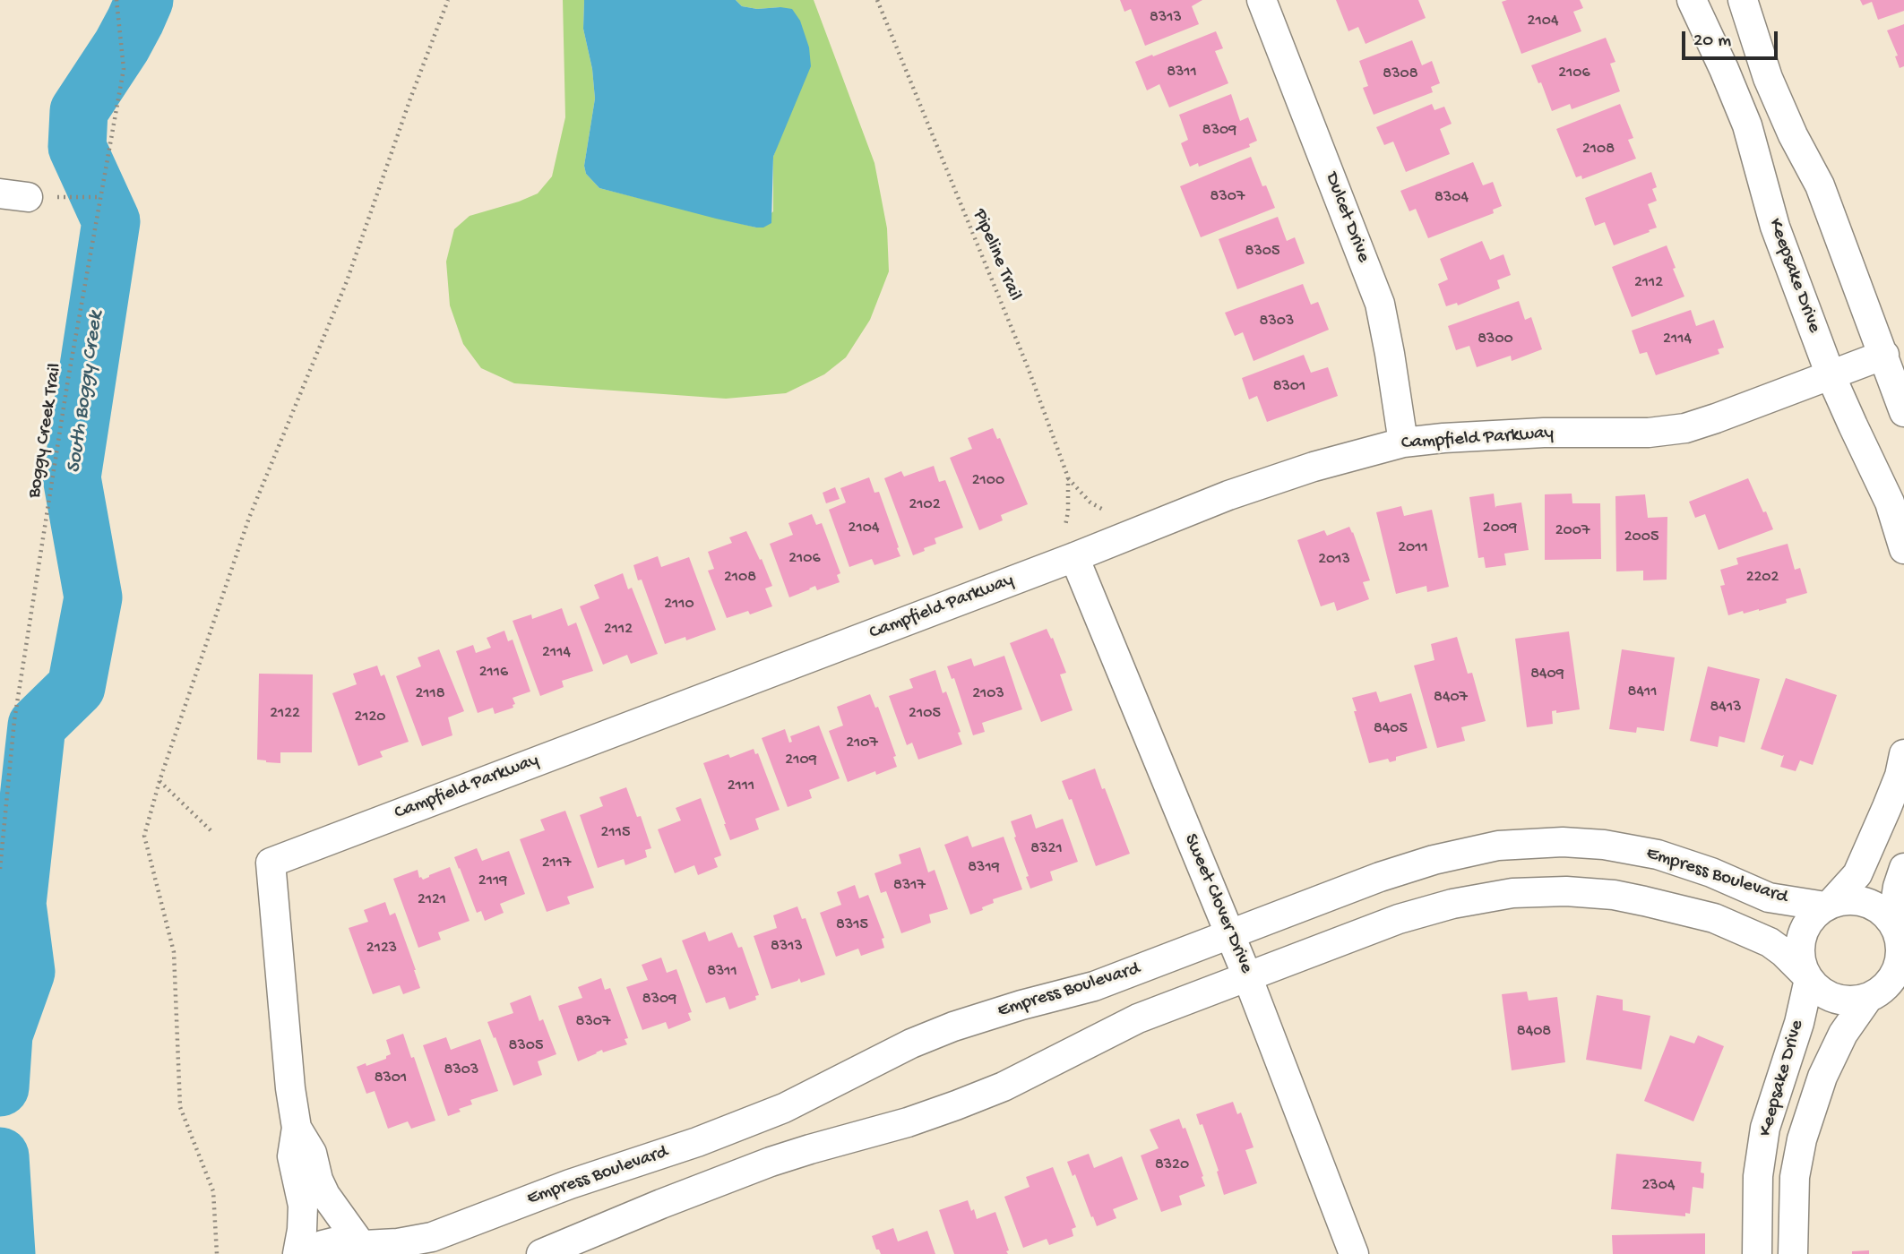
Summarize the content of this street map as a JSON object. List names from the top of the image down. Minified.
{"streets":{"street":["Dulcet Drive","Keepsake Drive","Campfield Parkway","Empress Boulevard","Sweet Clover Drive"],"path":["Pipeline Trail","Boggy Creek Trail"]},"crossings":[["Dulcet Drive","Campfield Parkway"],["Keepsake Drive","Campfield Parkway"],["Keepsake Drive","Empress Boulevard"],["Campfield Parkway","Empress Boulevard"],["Campfield Parkway","Sweet Clover Drive"],["Empress Boulevard","Sweet Clover Drive"]],"water":["South Boggy Creek"],"house_numbers":["8313","2104","8311","2106","8308","8309","2108","8307","8304","8305","2112","8303","8300","2114","8301","2100","2102","2104","2009","2007","2005","2011","2106","2013","2108","2202","2110","2112","2114","2116","8409","8411","2118","2103","8407","8413","2122","2105","2120","8405","2107","2109","2111","2115","8321","2117","8319","2119","8317","2121","8315","8313","2123","8311","8309","8307","8408","8305","8303","8301","8320","2304"],"scale_bar":"20 m"}
